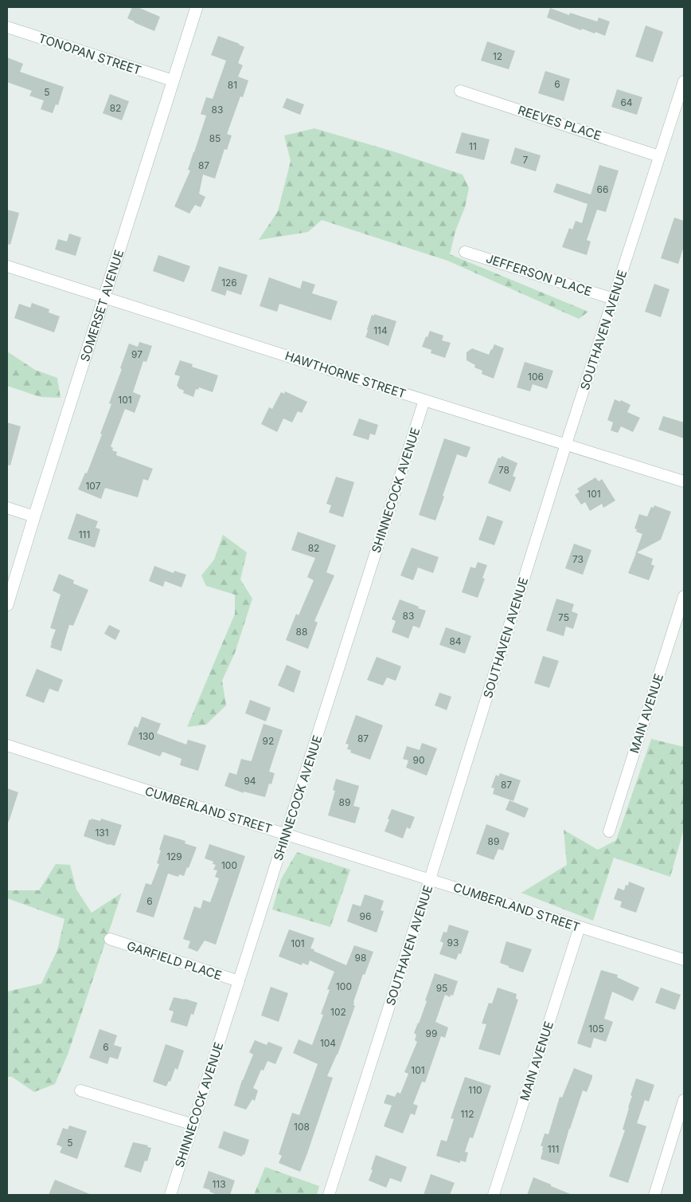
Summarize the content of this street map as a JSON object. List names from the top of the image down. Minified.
{"streets":{"street":["TONOPAN STREET","REEVES PLACE","JEFFERSON PLACE","SOMERSET AVENUE","SOUTHAVEN AVENUE","HAWTHORNE STREET","SHINNECOCK AVENUE","MAIN AVENUE","CUMBERLAND STREET","GARFIELD PLACE"]},"crossings":[["TONOPAN STREET","SOMERSET AVENUE"],["REEVES PLACE","SOUTHAVEN AVENUE"],["JEFFERSON PLACE","SOUTHAVEN AVENUE"],["SOMERSET AVENUE","HAWTHORNE STREET"],["SOUTHAVEN AVENUE","HAWTHORNE STREET"],["SOUTHAVEN AVENUE","CUMBERLAND STREET"],["HAWTHORNE STREET","SHINNECOCK AVENUE"],["SHINNECOCK AVENUE","CUMBERLAND STREET"],["SHINNECOCK AVENUE","GARFIELD PLACE"],["MAIN AVENUE","CUMBERLAND STREET"]],"house_numbers":["12","6","81","5","64","82","83","85","11","7","87","66","126","114","97","106","101","78","107","101","111","82","73","83","75","88","84","130","87","92","90","94","87","89","131","89","129","100","6","96","93","101","98","100","95","102","105","99","104","6","101","110","112","108","5","111","113"]}
